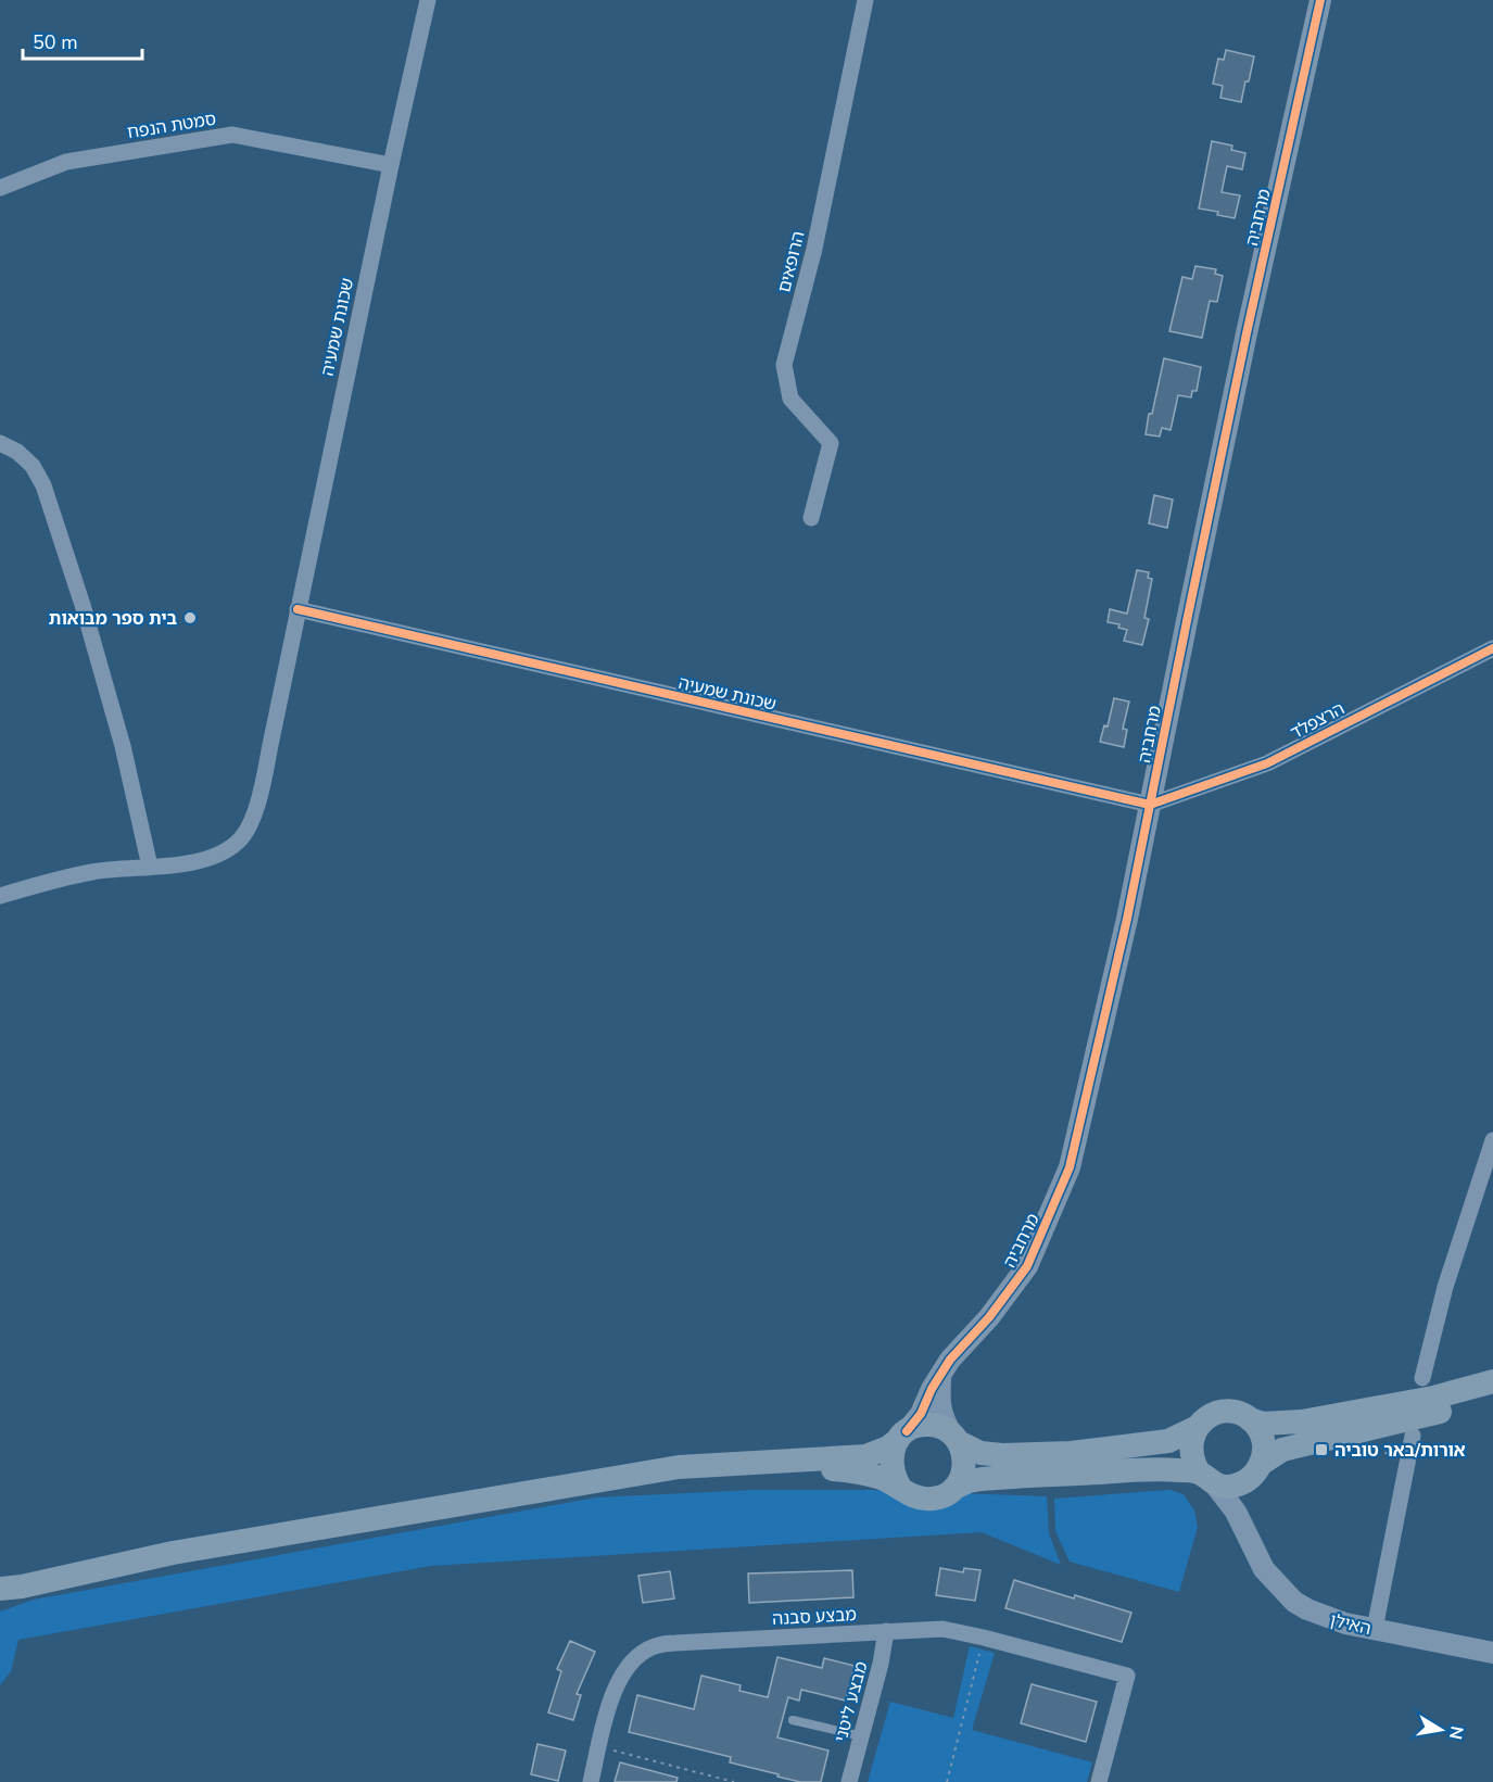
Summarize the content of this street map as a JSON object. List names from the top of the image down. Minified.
{"streets":{"street":["סמטת הנפח","מרחביה","הרופאים","שכונת שמעיה","הרצפלד","מבצע סבנה","האילן","מבצע ליטני"]},"crossings":[["סמטת הנפח","שכונת שמעיה"],["מרחביה","שכונת שמעיה"],["מרחביה","הרצפלד"],["שכונת שמעיה","הרצפלד"],["מבצע סבנה","מבצע ליטני"]],"places":{"other":["בית ספר מבואות"],"transit":["אורות/באר טוביה"]},"scale_bar":"50 m","north":"right"}
